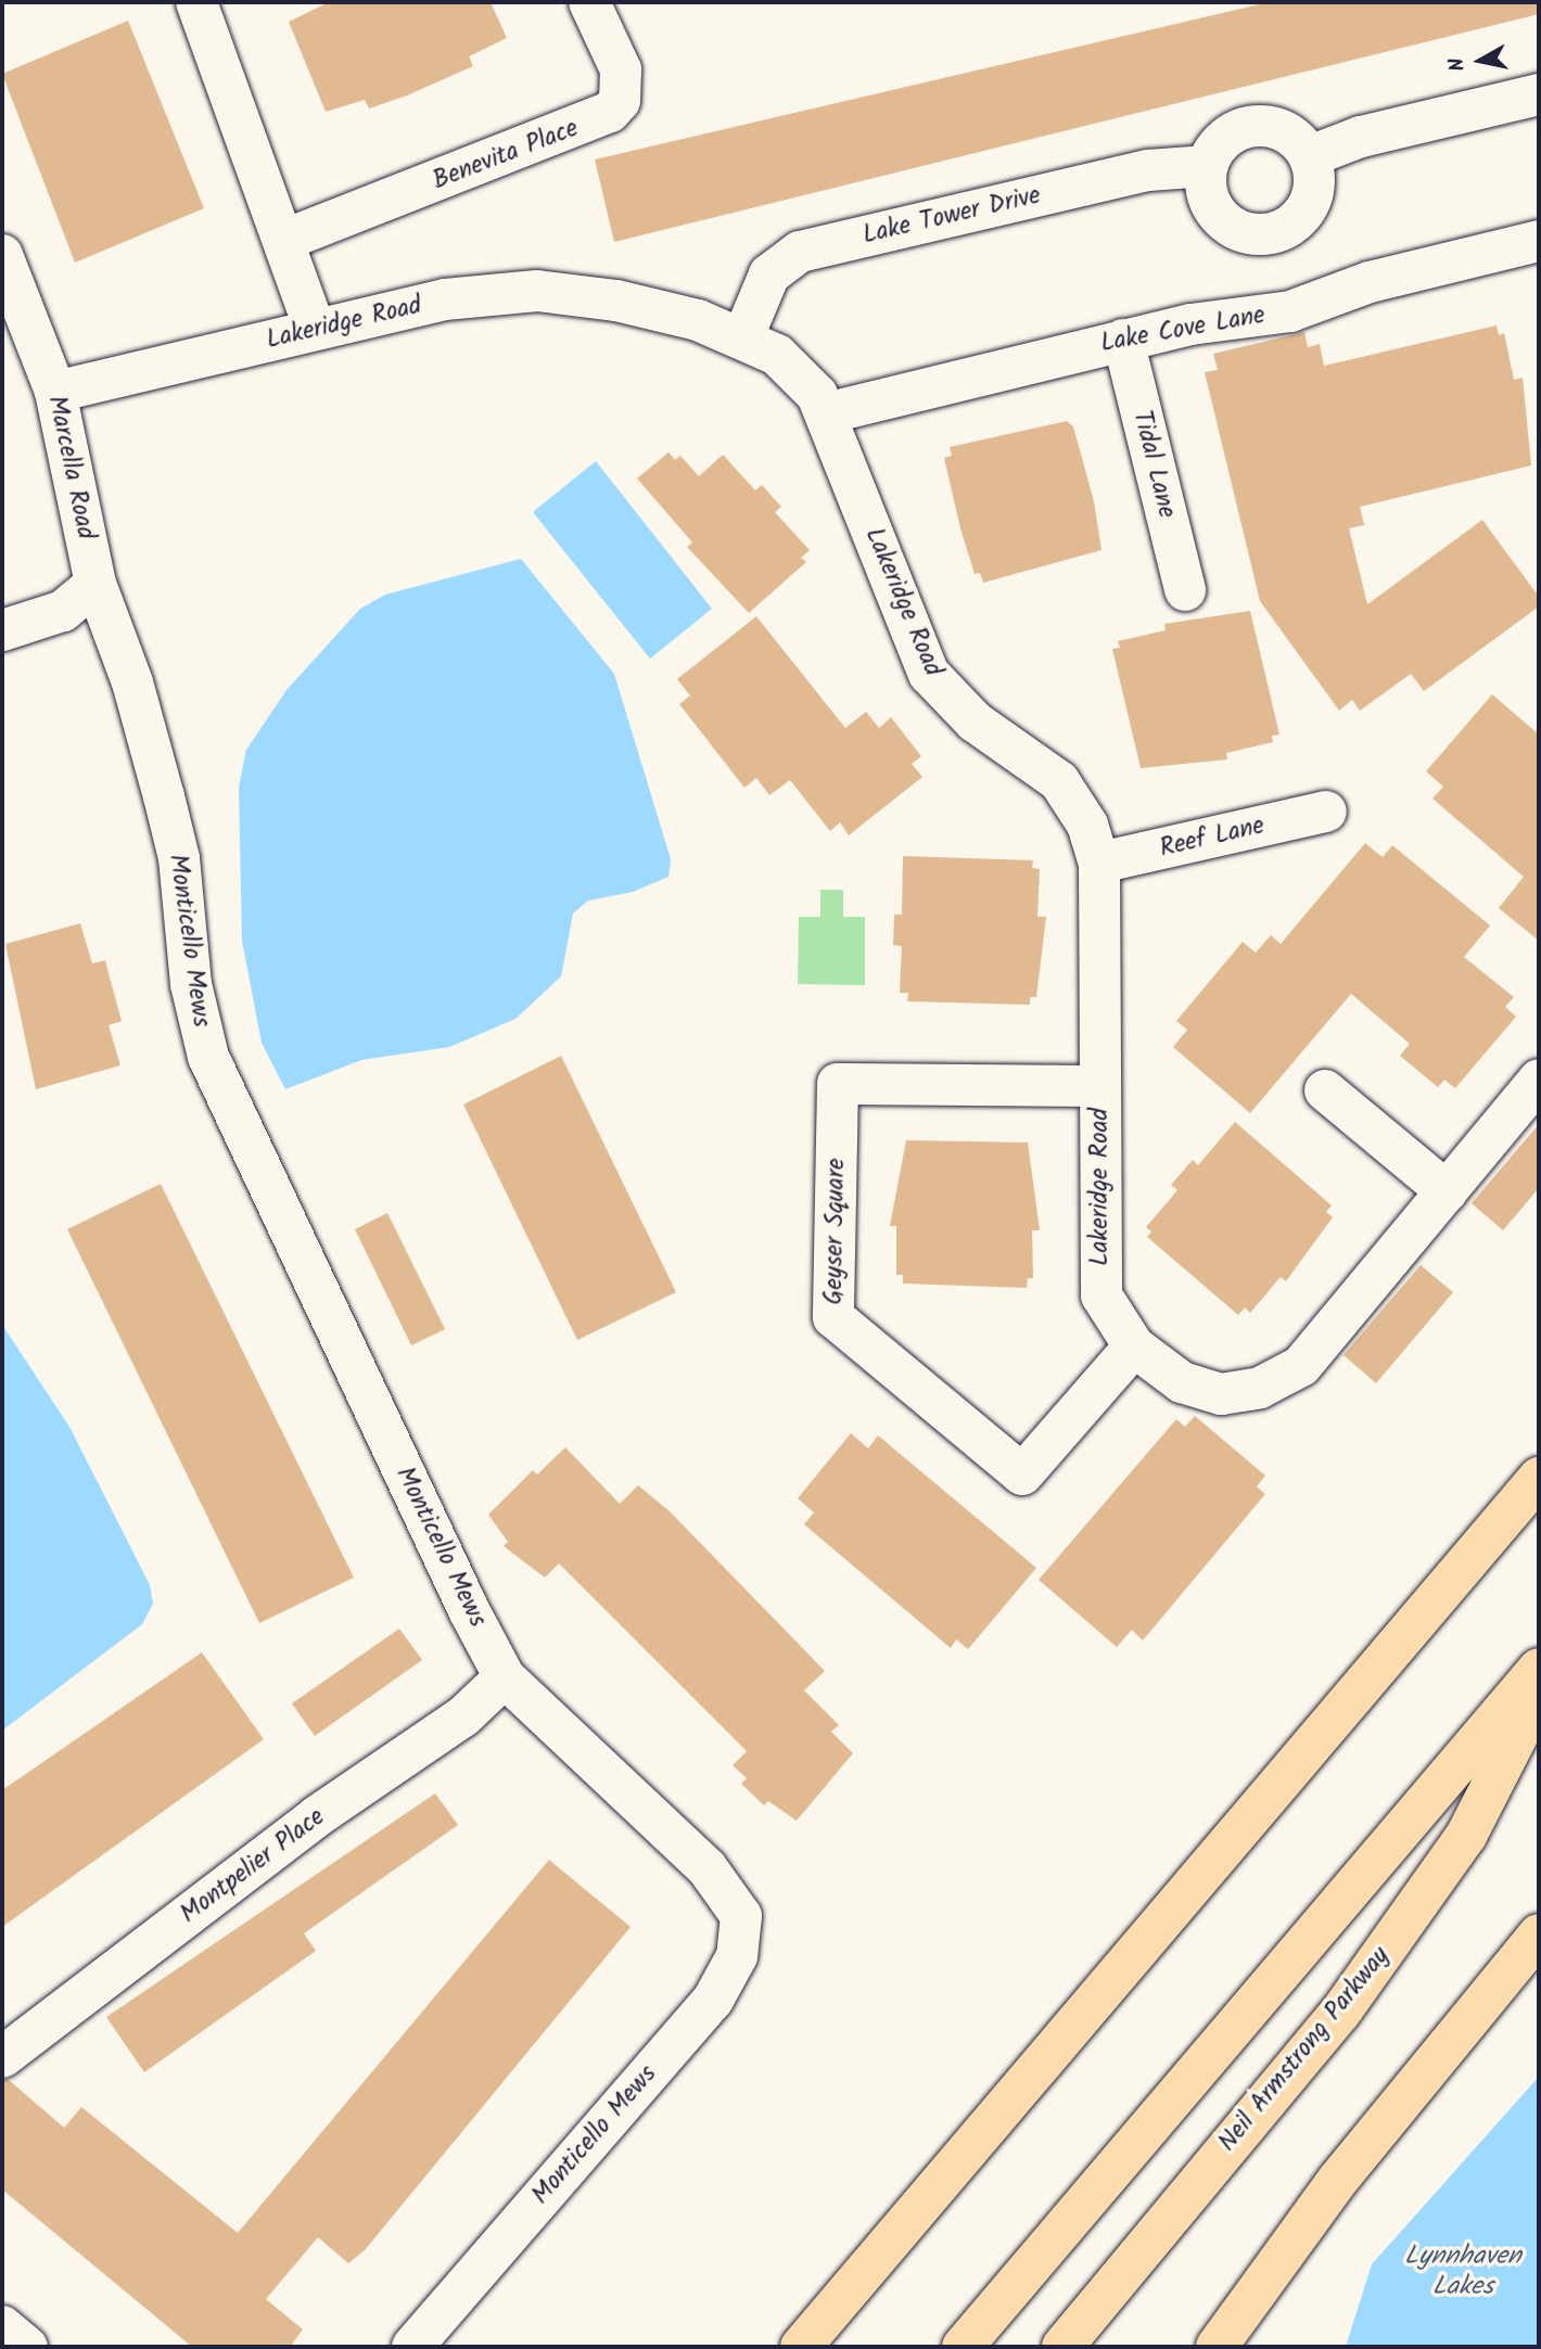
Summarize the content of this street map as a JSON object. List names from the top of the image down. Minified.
{"streets":{"highway":["Neil Armstrong Parkway"],"street":["Benevita Place","Lake Tower Drive","Lakeridge Road","Lake Cove Lane","Tidal Lane","Marcella Road","Reef Lane","Monticello Mews","Geyser Square","Montpelier Place"]},"crossings":[["Lake Tower Drive","Lakeridge Road"],["Lakeridge Road","Lake Cove Lane"],["Lakeridge Road","Marcella Road"],["Lakeridge Road","Reef Lane"],["Lakeridge Road","Geyser Square"],["Lake Cove Lane","Tidal Lane"],["Marcella Road","Monticello Mews"],["Monticello Mews","Montpelier Place"]],"water":["Lynnhaven Lakes"],"north":"left"}
